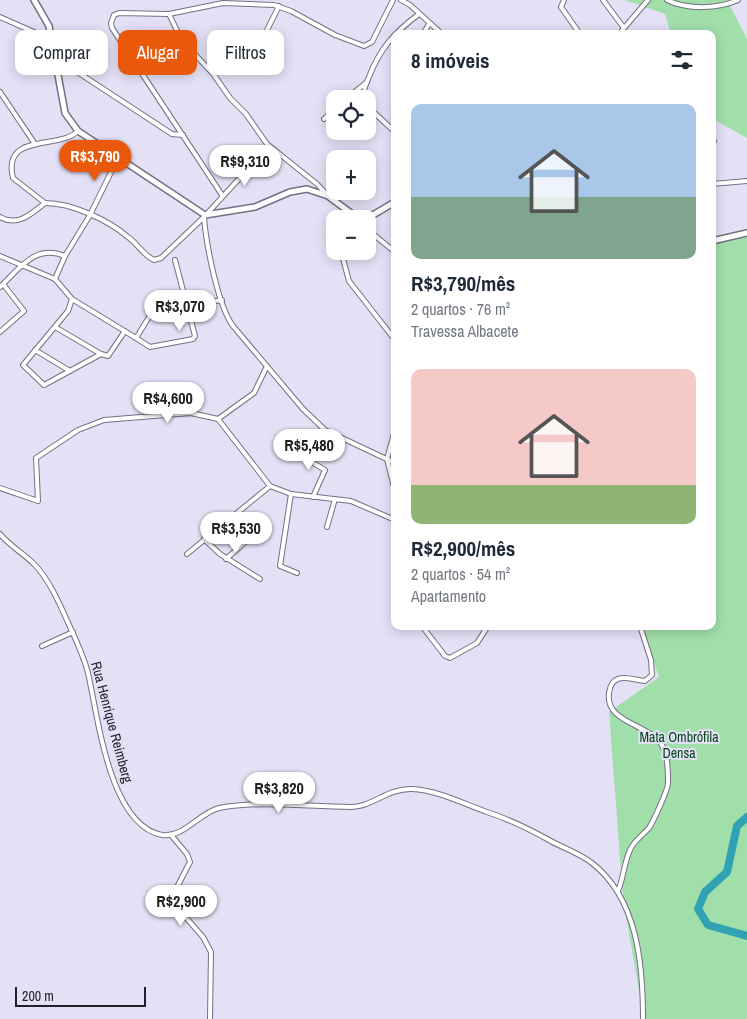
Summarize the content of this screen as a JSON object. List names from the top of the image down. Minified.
{"streets":{"street":["Rua Henrique Reimberg"]},"parks":["Mata Ombrófila Densa"],"scale_bar":"200 m","page":{"chip":["Comprar","Alugar","Filtros"],"heading":"8 imóveis","map_buttons":["+","−"],"list":[{"name":"R$3,790/mês","note":"2 quartos · 76 m² · Travessa Albacete"},{"name":"R$2,900/mês","note":"2 quartos · 54 m² · Apartamento"}],"price":["R$3,790","R$9,310","R$3,070","R$4,600","R$5,480","R$3,530","R$3,820","R$2,900"],"scale":"200 m"}}
